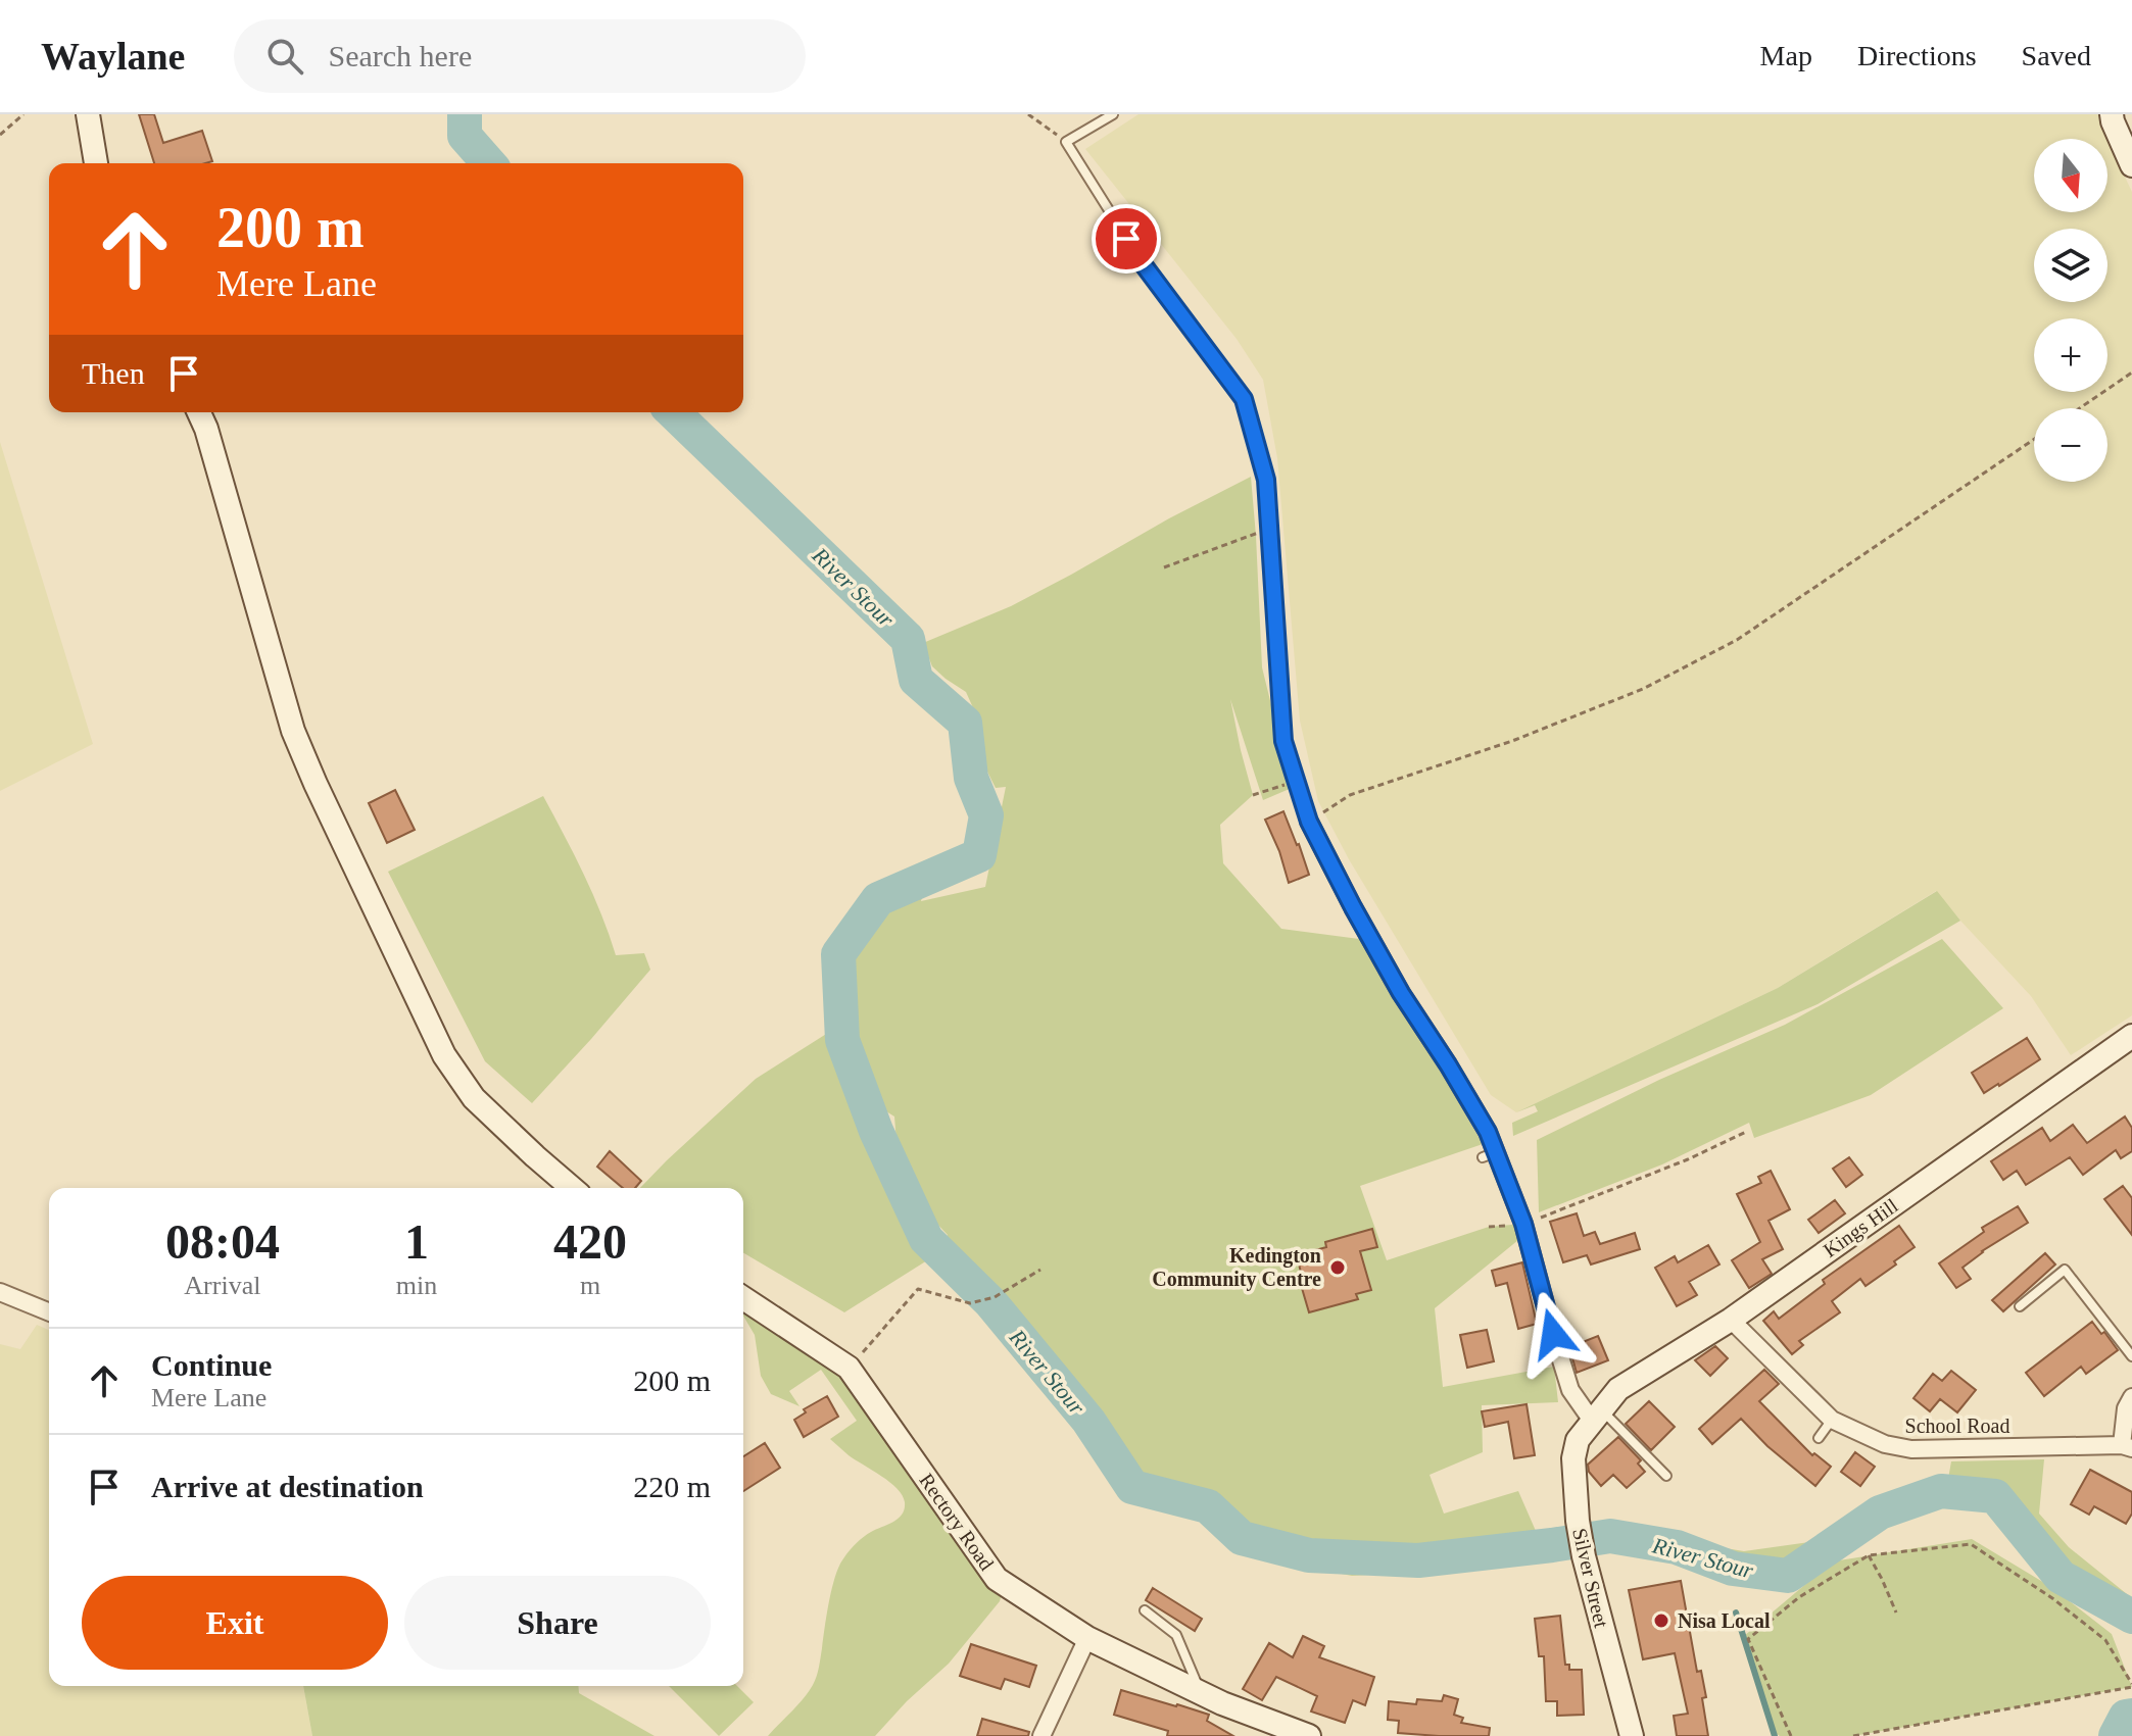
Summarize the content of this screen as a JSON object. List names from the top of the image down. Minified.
{"streets":{"street":["Kings Hill","School Road","Rectory Road","Silver Street"]},"crossings":[["Kings Hill","School Road"],["Kings Hill","Silver Street"]],"water":["River Stour"],"places":["Kedington Community Centre","Nisa Local"],"north":"bottom","page":{"header":"Waylane","search":"Search here","nav":["Map","Directions","Saved"],"map_buttons":["+","−"],"turn":["200 m","Mere Lane"],"then":"Then","eta":["08:04","Arrival","1","min","420","m"],"list":[{"name":"Continue","note":"Mere Lane","value":"200 m"},{"name":"Arrive at destination","value":"220 m"}],"buttons":["Exit","Share"]}}
